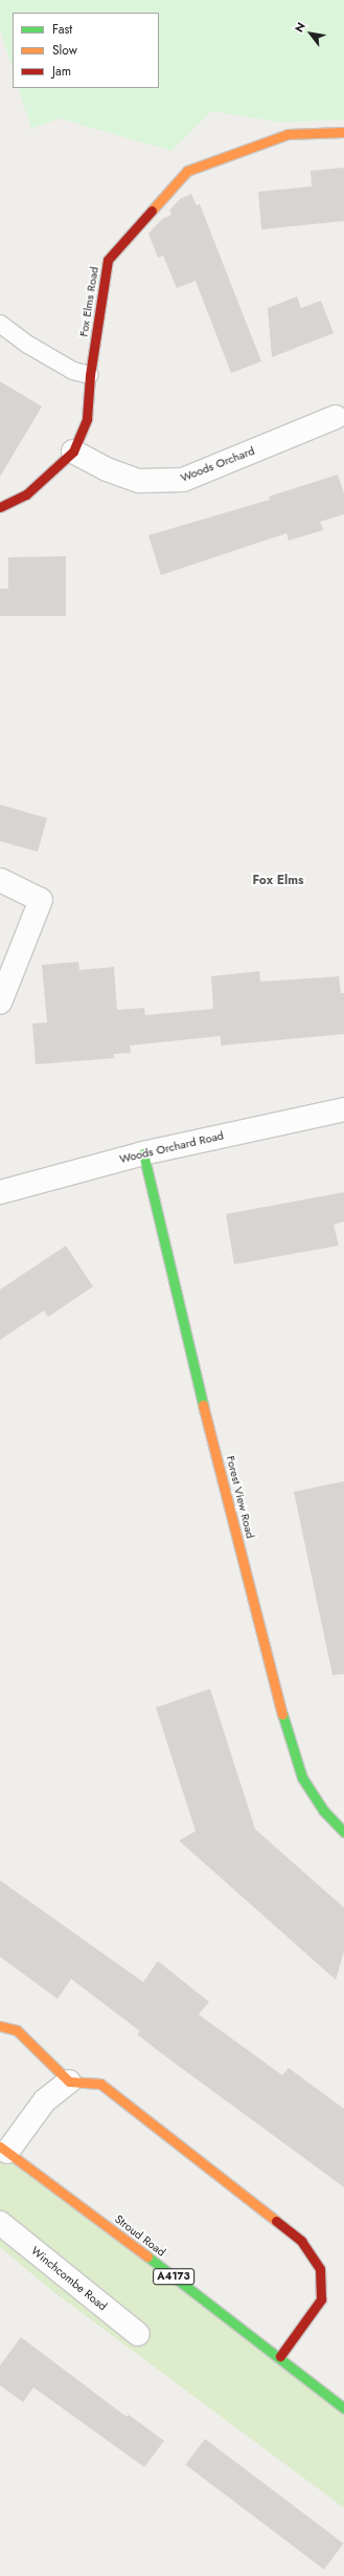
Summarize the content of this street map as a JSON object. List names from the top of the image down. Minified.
{"streets":{"street":["Fox Elms Road","Woods Orchard","Woods Orchard Road","Forest View Road","Stroud Road","A4173","Winchcombe Road"]},"crossings":[["Fox Elms Road","Woods Orchard"],["Woods Orchard Road","Forest View Road"]],"districts":["Fox Elms"],"legend":["Fast","Slow","Jam"],"north":"top left"}
